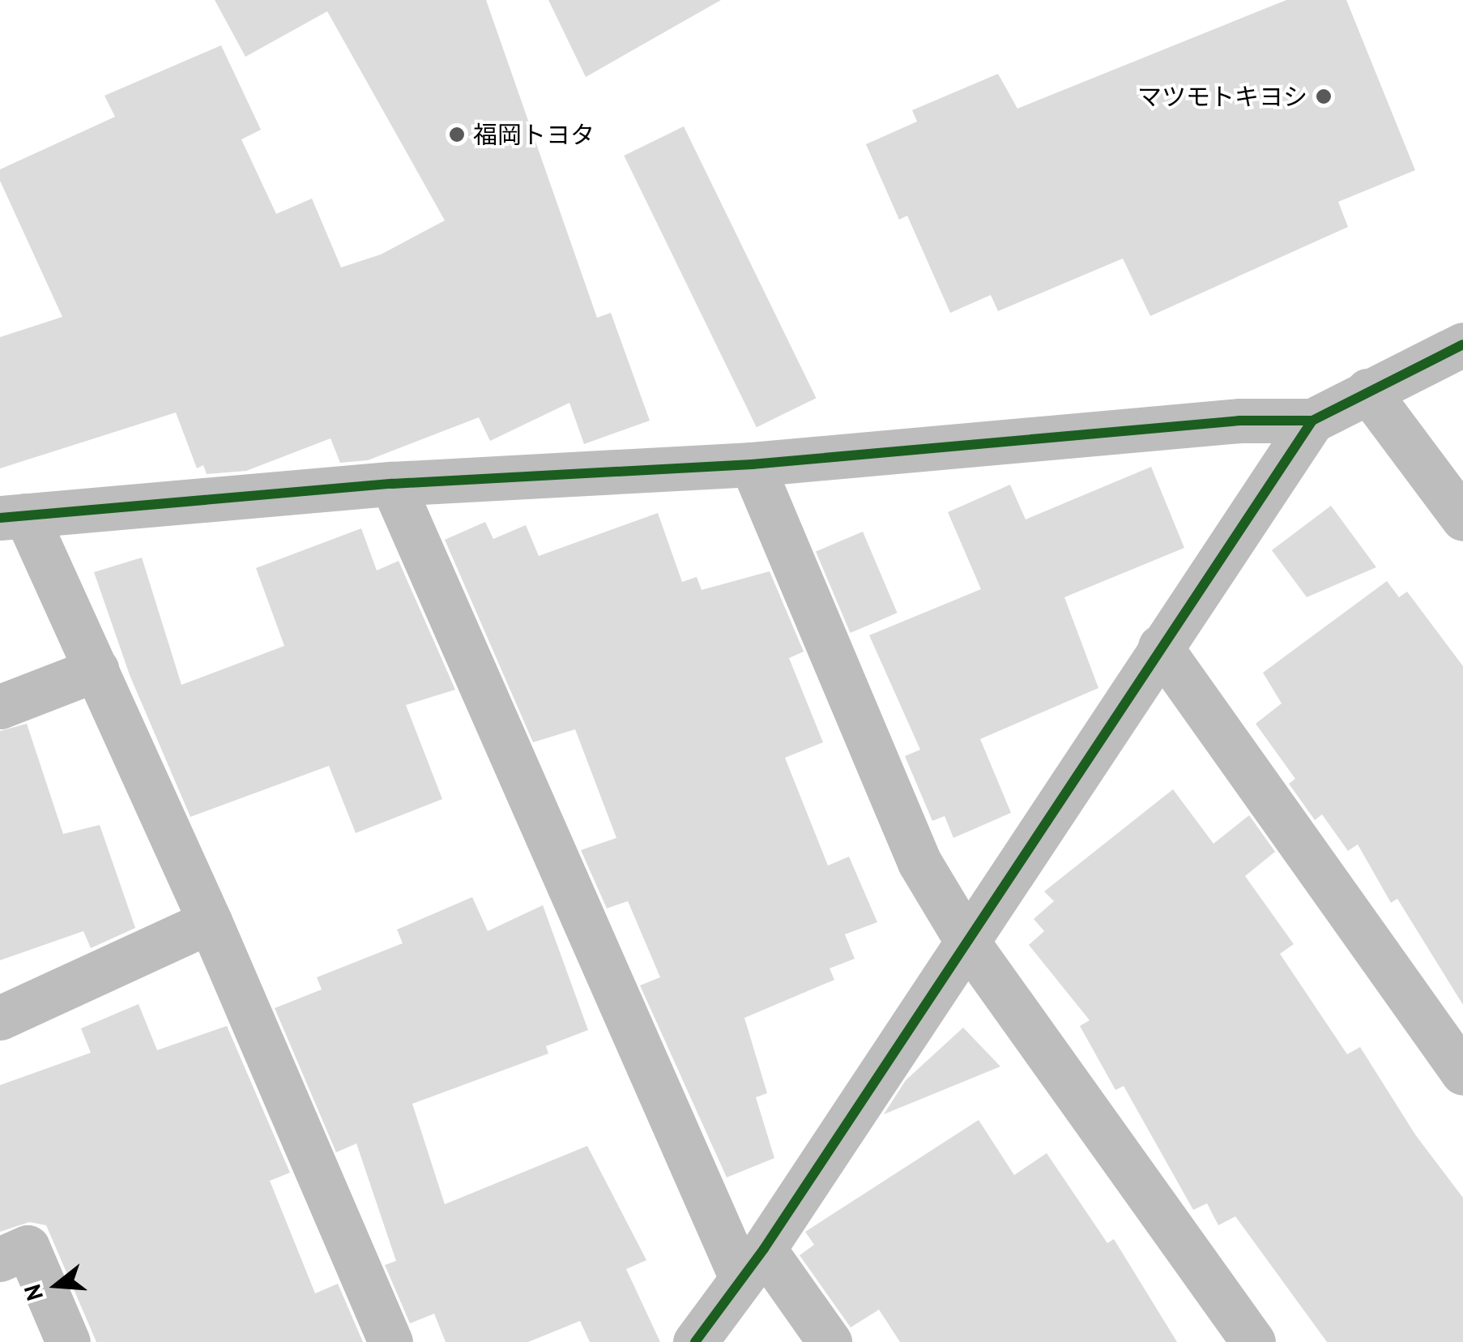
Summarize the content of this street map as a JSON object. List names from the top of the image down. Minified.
{"places":["マツモトキヨシ","福岡トヨタ"],"north":"left"}
